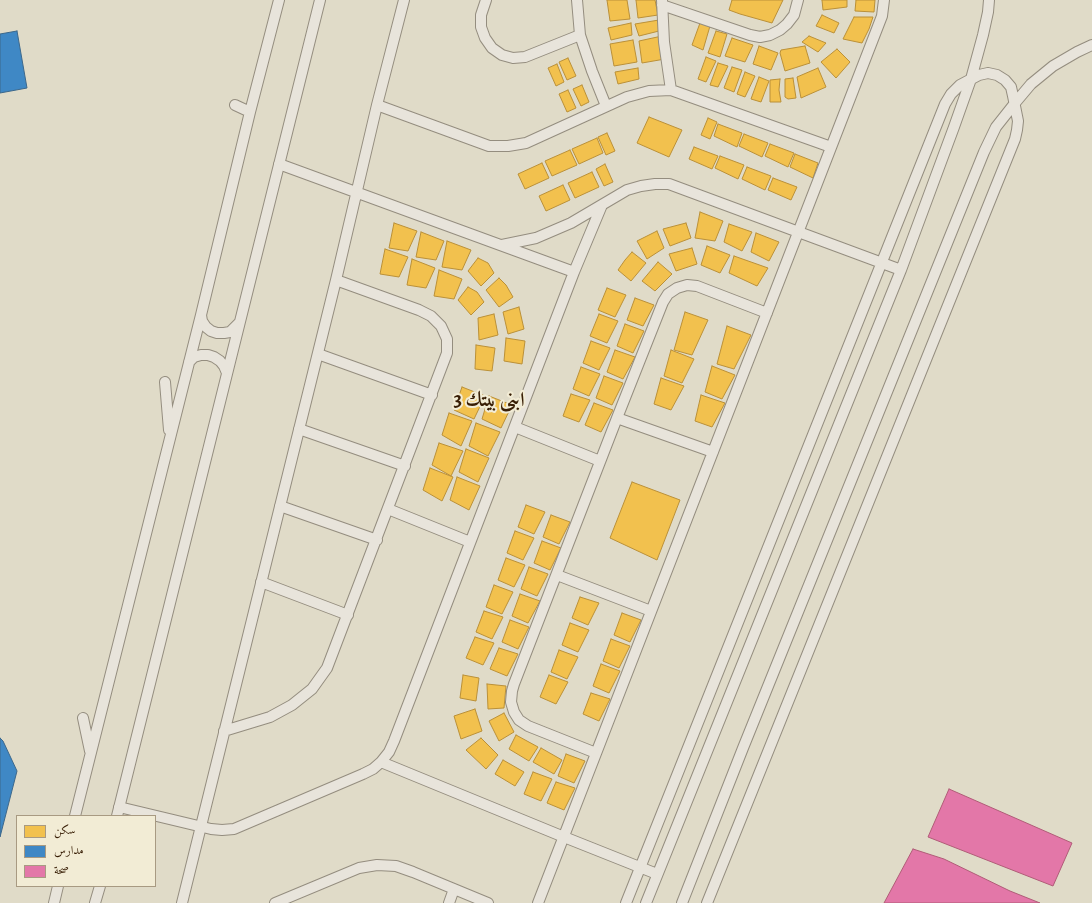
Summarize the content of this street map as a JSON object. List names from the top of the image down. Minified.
{"districts":["ابنى بيتك 3"],"legend":["سكن","مدارس","صحة"]}
